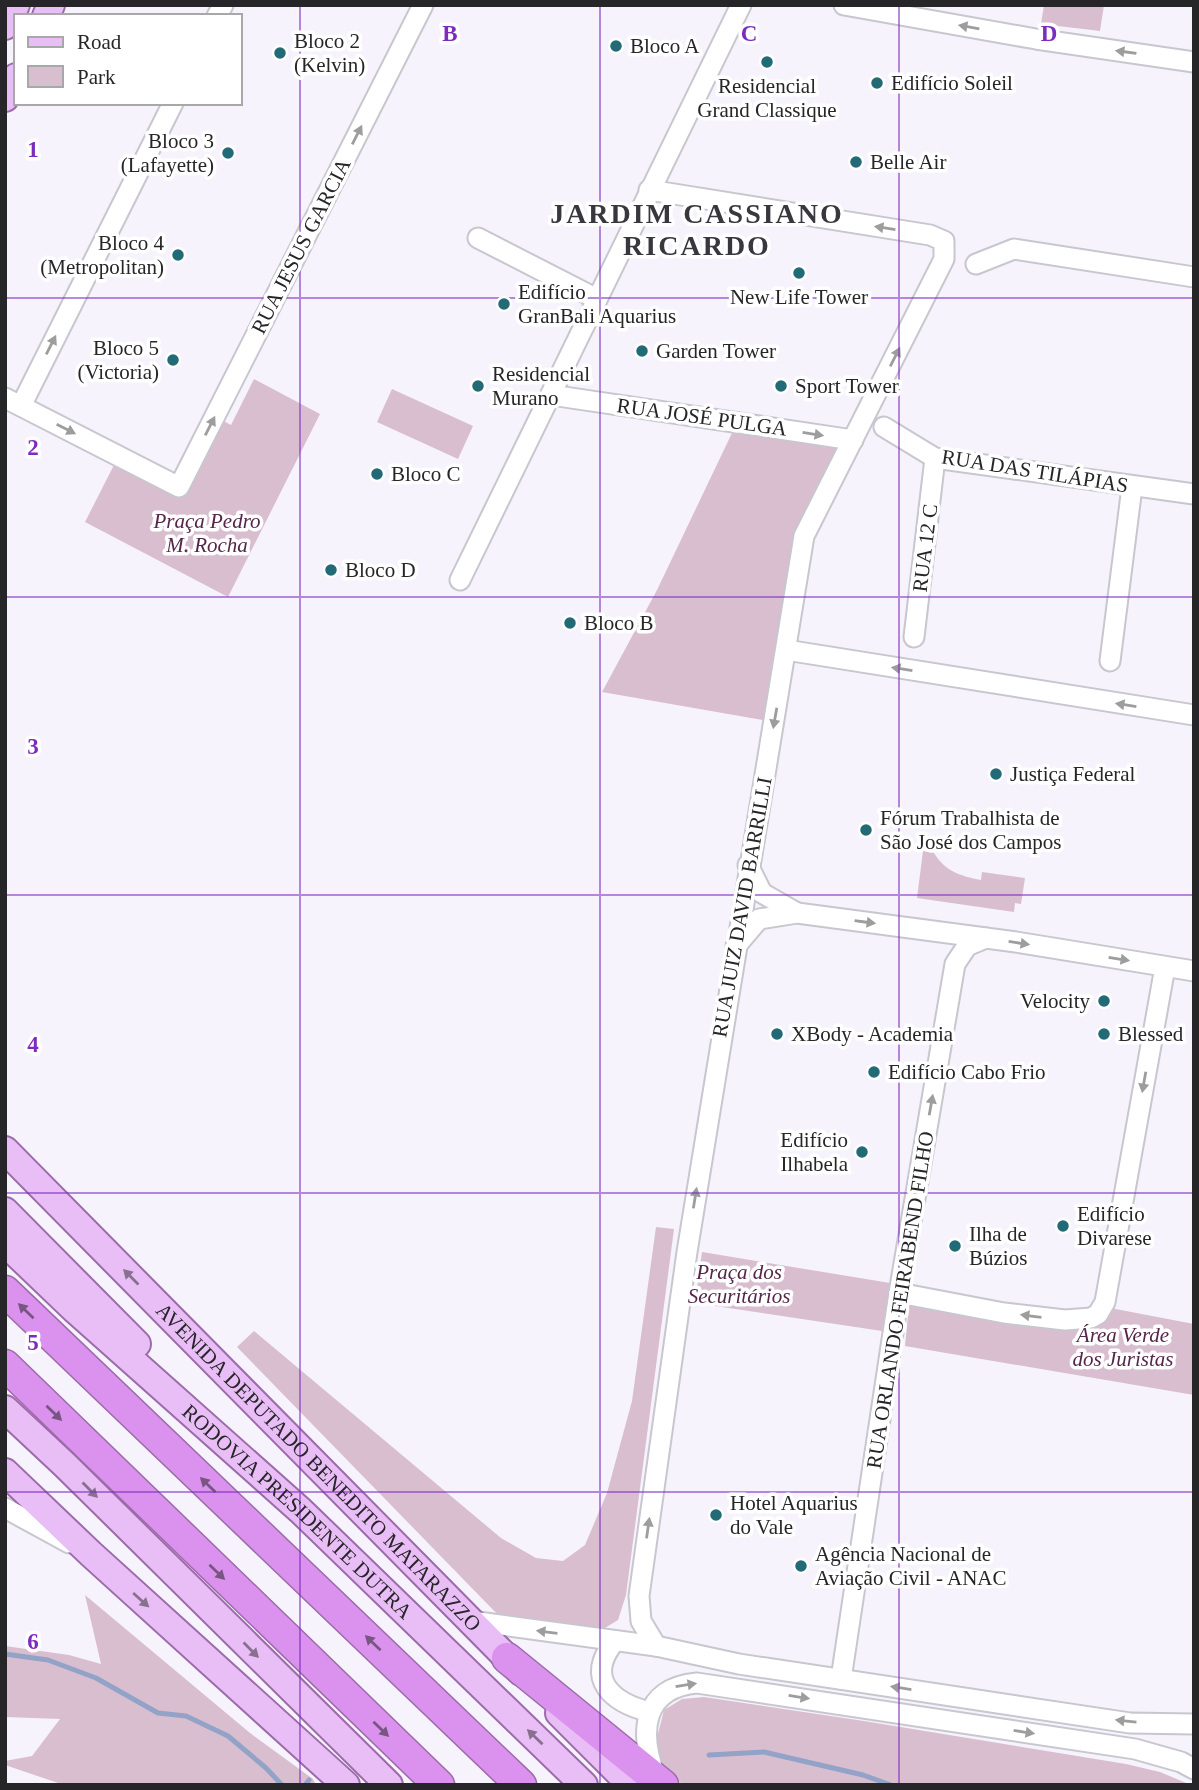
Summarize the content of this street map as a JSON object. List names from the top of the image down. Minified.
{"streets":{"highway":["RODOVIA PRESIDENTE DUTRA"],"main road":["AVENIDA DEPUTADO BENEDITO MATARAZZO"],"street":["RUA JESUS GARCIA","RUA JOSÉ PULGA","RUA DAS TILÁPIAS","RUA 12 C","RUA JUIZ DAVID BARRILLI","RUA ORLANDO FEIRABEND FILHO"]},"crossings":[["RUA JOSÉ PULGA","RUA JUIZ DAVID BARRILLI"],["RUA DAS TILÁPIAS","RUA 12 C"]],"one_way":["RUA JOSÉ PULGA","RUA ORLANDO FEIRABEND FILHO"],"districts":["JARDIM CASSIANO RICARDO"],"parks":["Praça Pedro M. Rocha","Praça dos Securitários","Área Verde dos Juristas"],"places":["Bloco A","Bloco 2 (Kelvin)","Residencial Grand Classique","Edifício Soleil","Bloco 3 (Lafayette)","Belle Air","Bloco 4 (Metropolitan)","New Life Tower","Edifício GranBali Aquarius","Garden Tower","Bloco 5 (Victoria)","Residencial Murano","Sport Tower","Bloco C","Bloco D","Bloco B","Justiça Federal","Fórum Trabalhista de São José dos Campos","Velocity","XBody - Academia","Blessed","Edifício Cabo Frio","Edifício Ilhabela","Edifício Divarese","Ilha de Búzios","Hotel Aquarius do Vale","Agência Nacional de Aviação Civil - ANAC"],"legend":["Road","Park"],"grid":{"columns":["B","C","D"],"rows":["1","2","3","4","5","6"]}}
